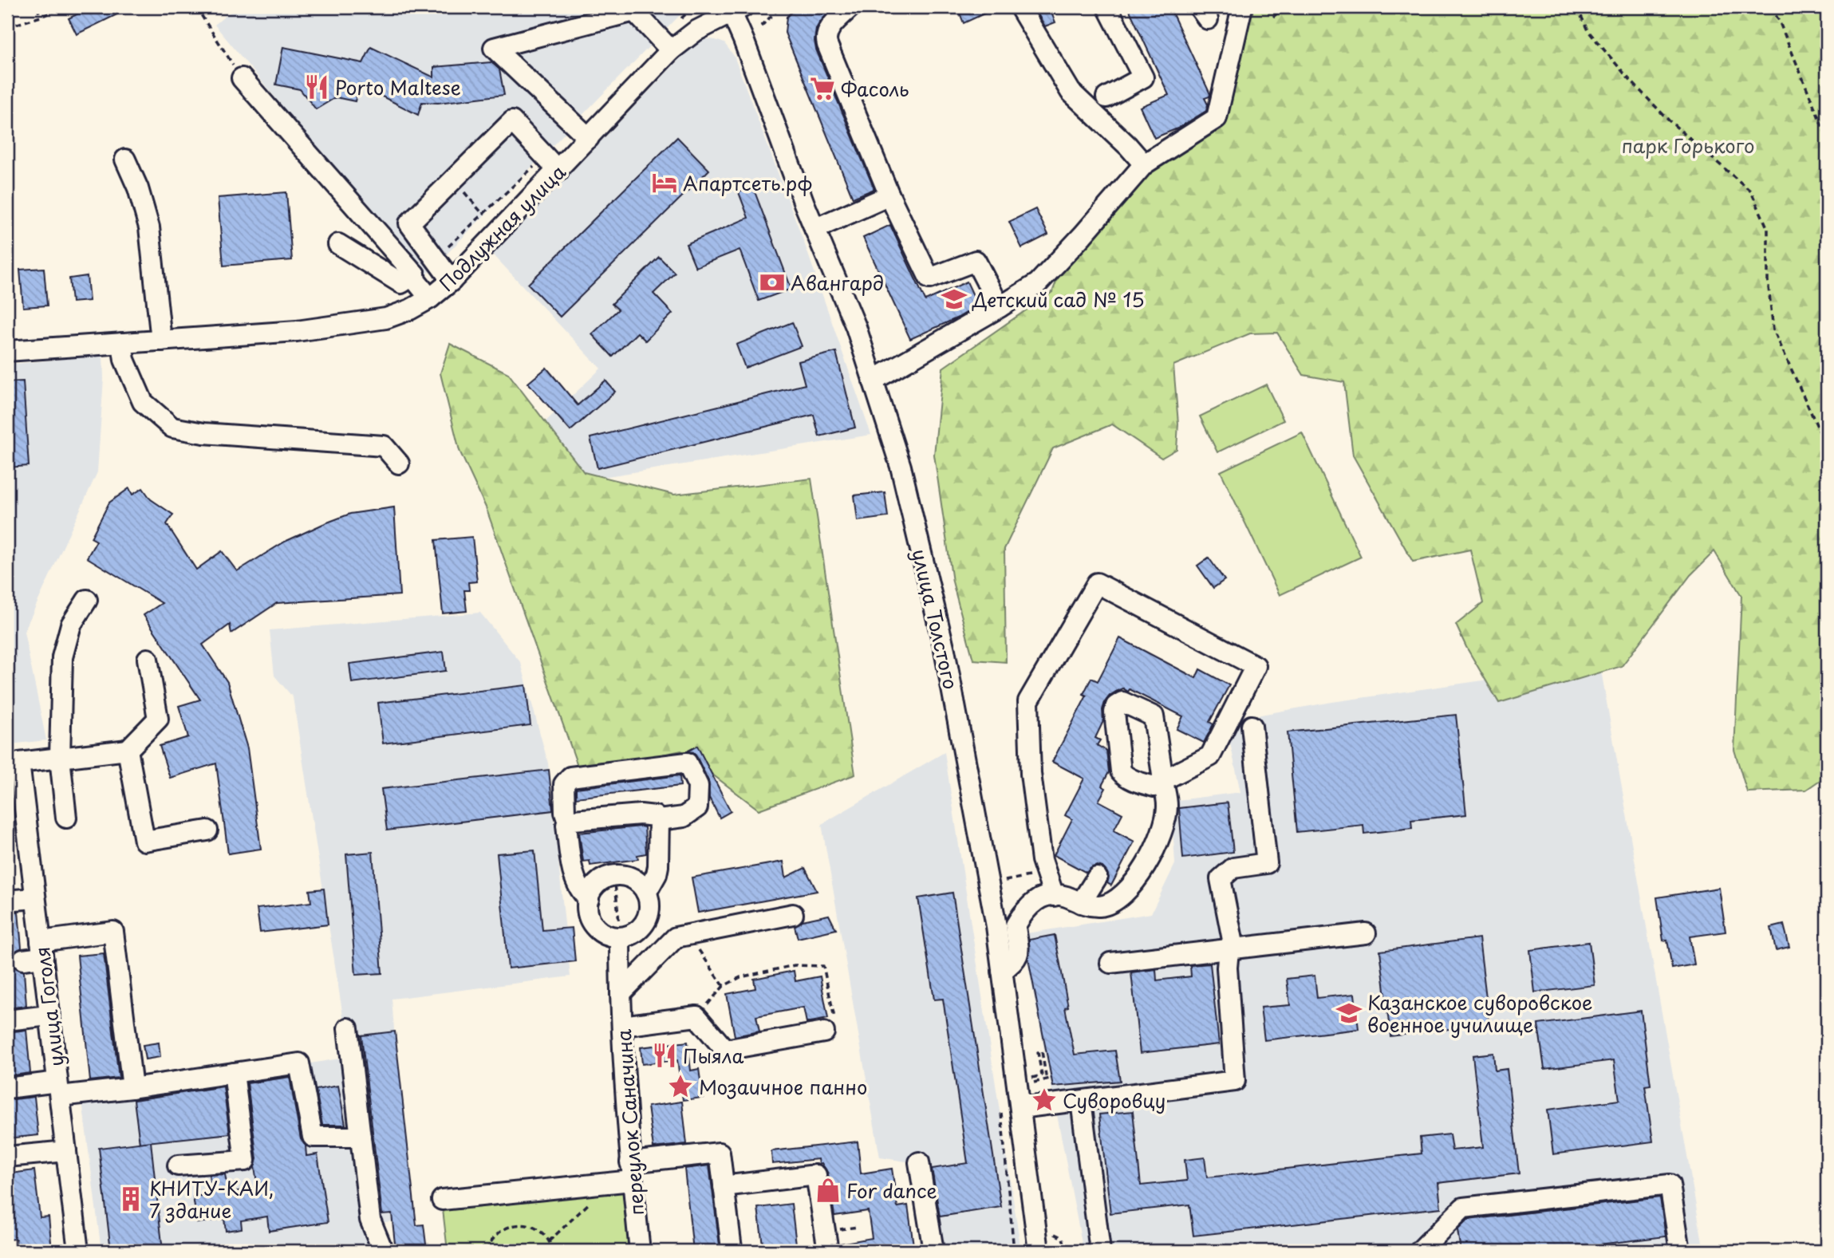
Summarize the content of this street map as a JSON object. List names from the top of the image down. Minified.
{"streets":{"street":["Подлужная улица","улица Толстого","улица Гоголя","переулок Саначина"]},"crossings":[["Подлужная улица","улица Толстого"]],"parks":["парк Горького"],"places":{"restaurant":["Porto Maltese","Пыяла"],"supermarket":["Фасоль"],"hotel":["Апартсеть.рф"],"bank":["Авангард"],"school or university":["Детский сад № 15","Казанское суворовское военное училище"],"place":["Мозаичное панно","Суворовцу"],"shop":["For dance"],"building":["КНИТУ-КАИ, 7 здание"]}}
